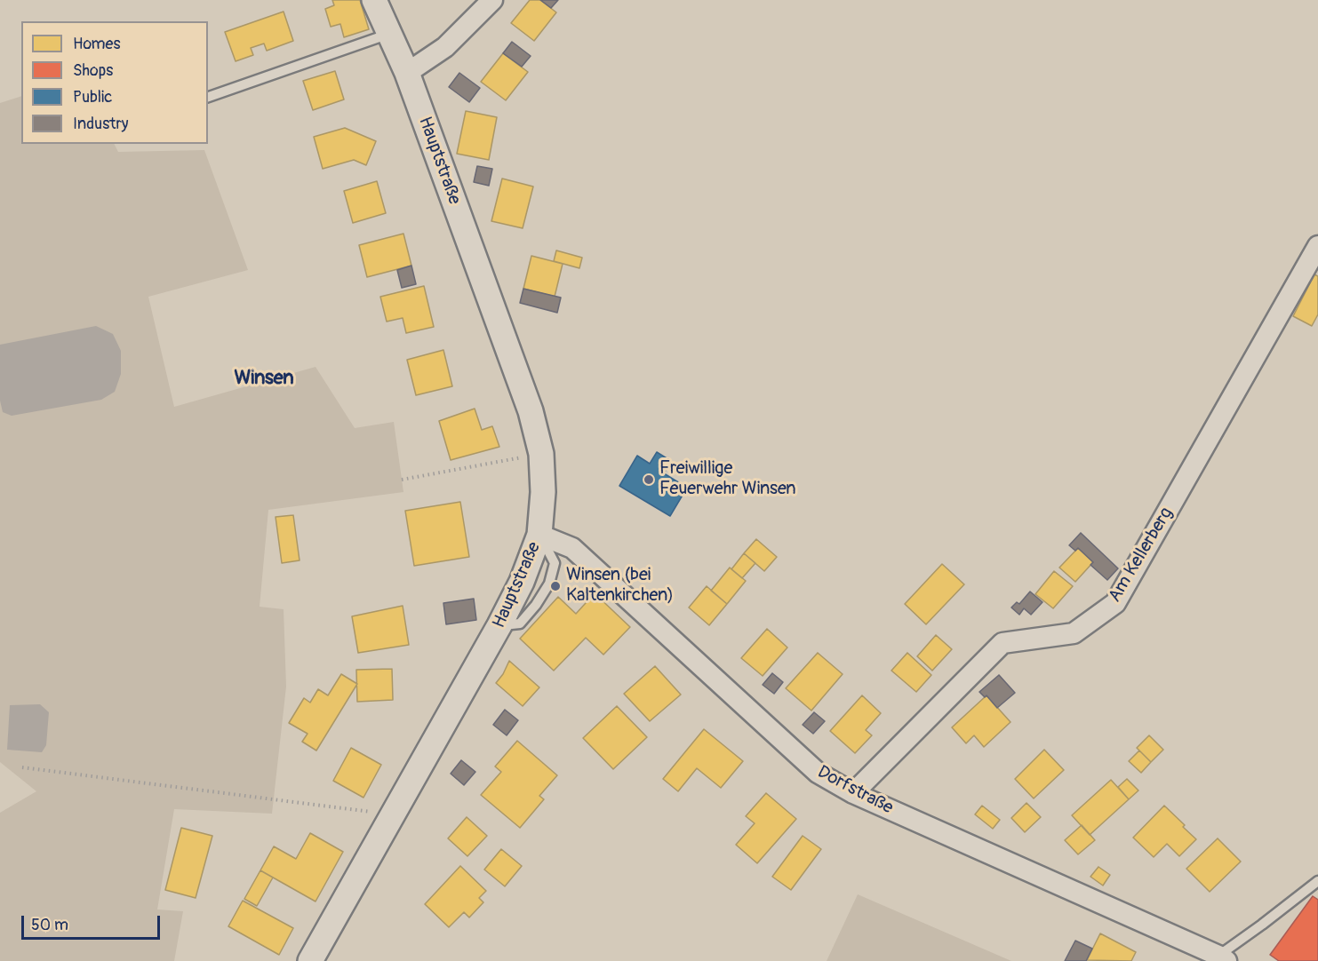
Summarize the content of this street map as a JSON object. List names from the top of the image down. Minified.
{"streets":{"street":["Hauptstraße","Am Kellerberg","Dorfstraße"]},"crossings":[["Hauptstraße","Dorfstraße"],["Am Kellerberg","Dorfstraße"]],"districts":["Winsen"],"places":["Freiwillige Feuerwehr Winsen","Winsen (bei Kaltenkirchen)"],"legend":["Homes","Shops","Public","Industry"],"scale_bar":"50 m"}
